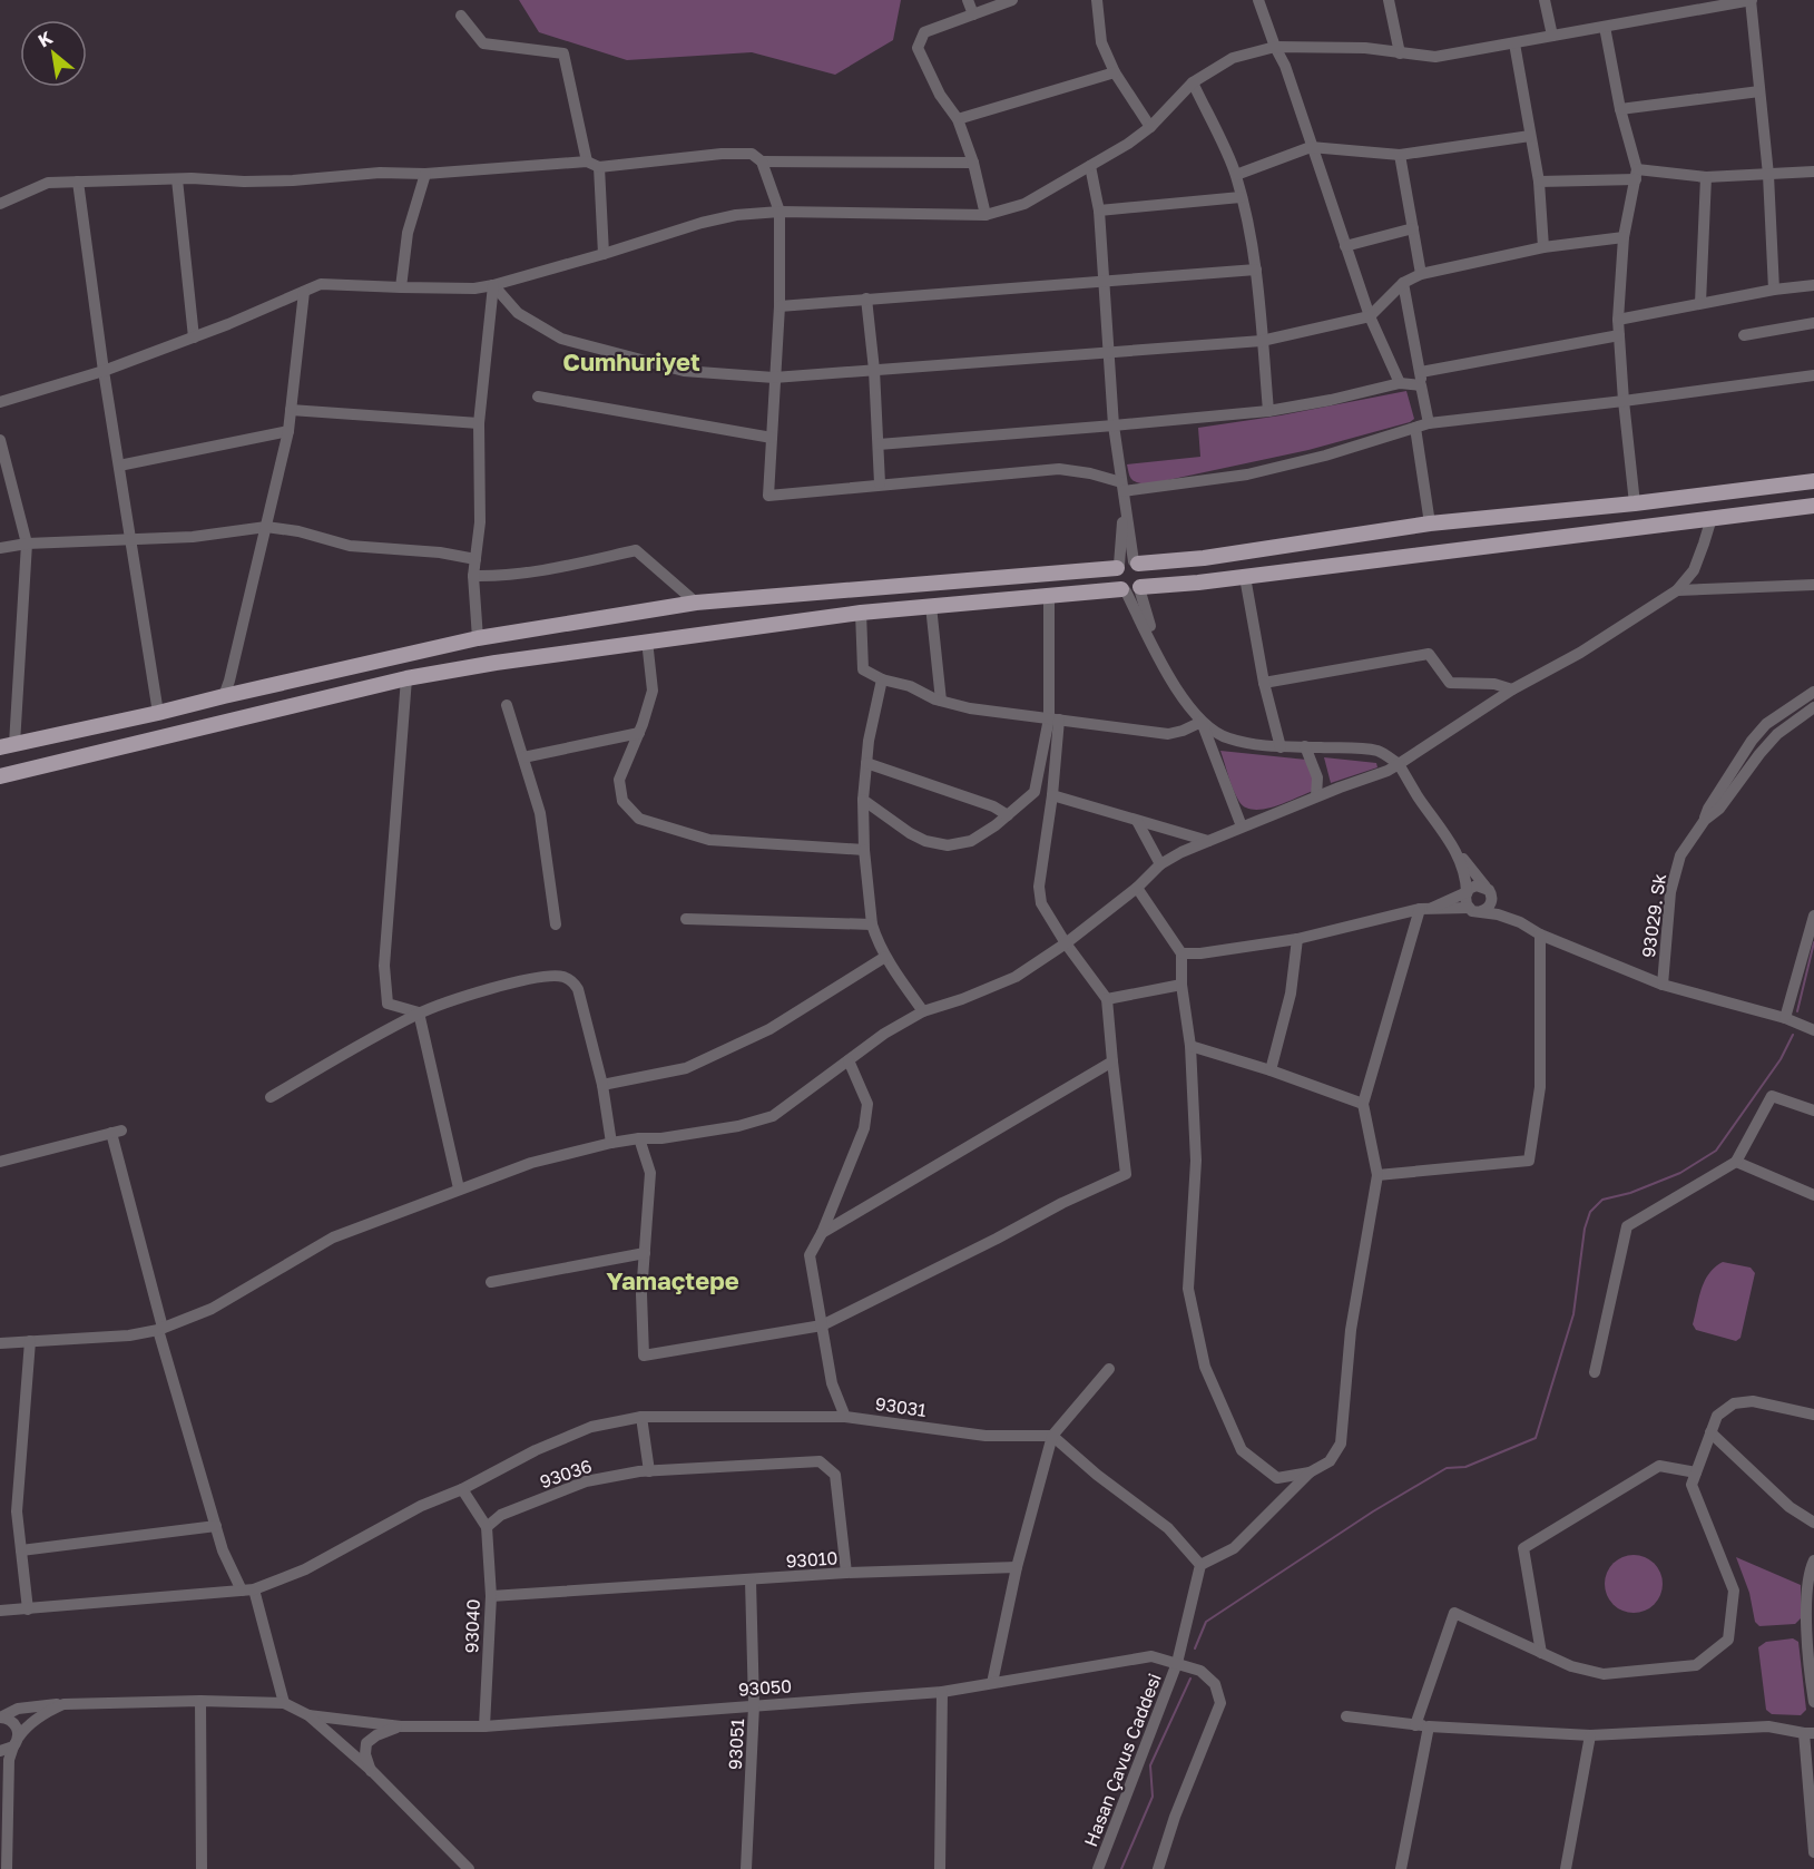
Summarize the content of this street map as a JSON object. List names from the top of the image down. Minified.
{"streets":{"street":["93029. Sk","93031","93036","93010","93040","93050","93051","Hasan Çavus Caddesi"]},"crossings":[["93036","93010"],["93036","93040"],["93010","93040"],["93010","93051"],["93040","93050"],["93050","93051"],["93050","Hasan Çavus Caddesi"]],"districts":["Cumhuriyet","Yamaçtepe"],"north":"top left"}
